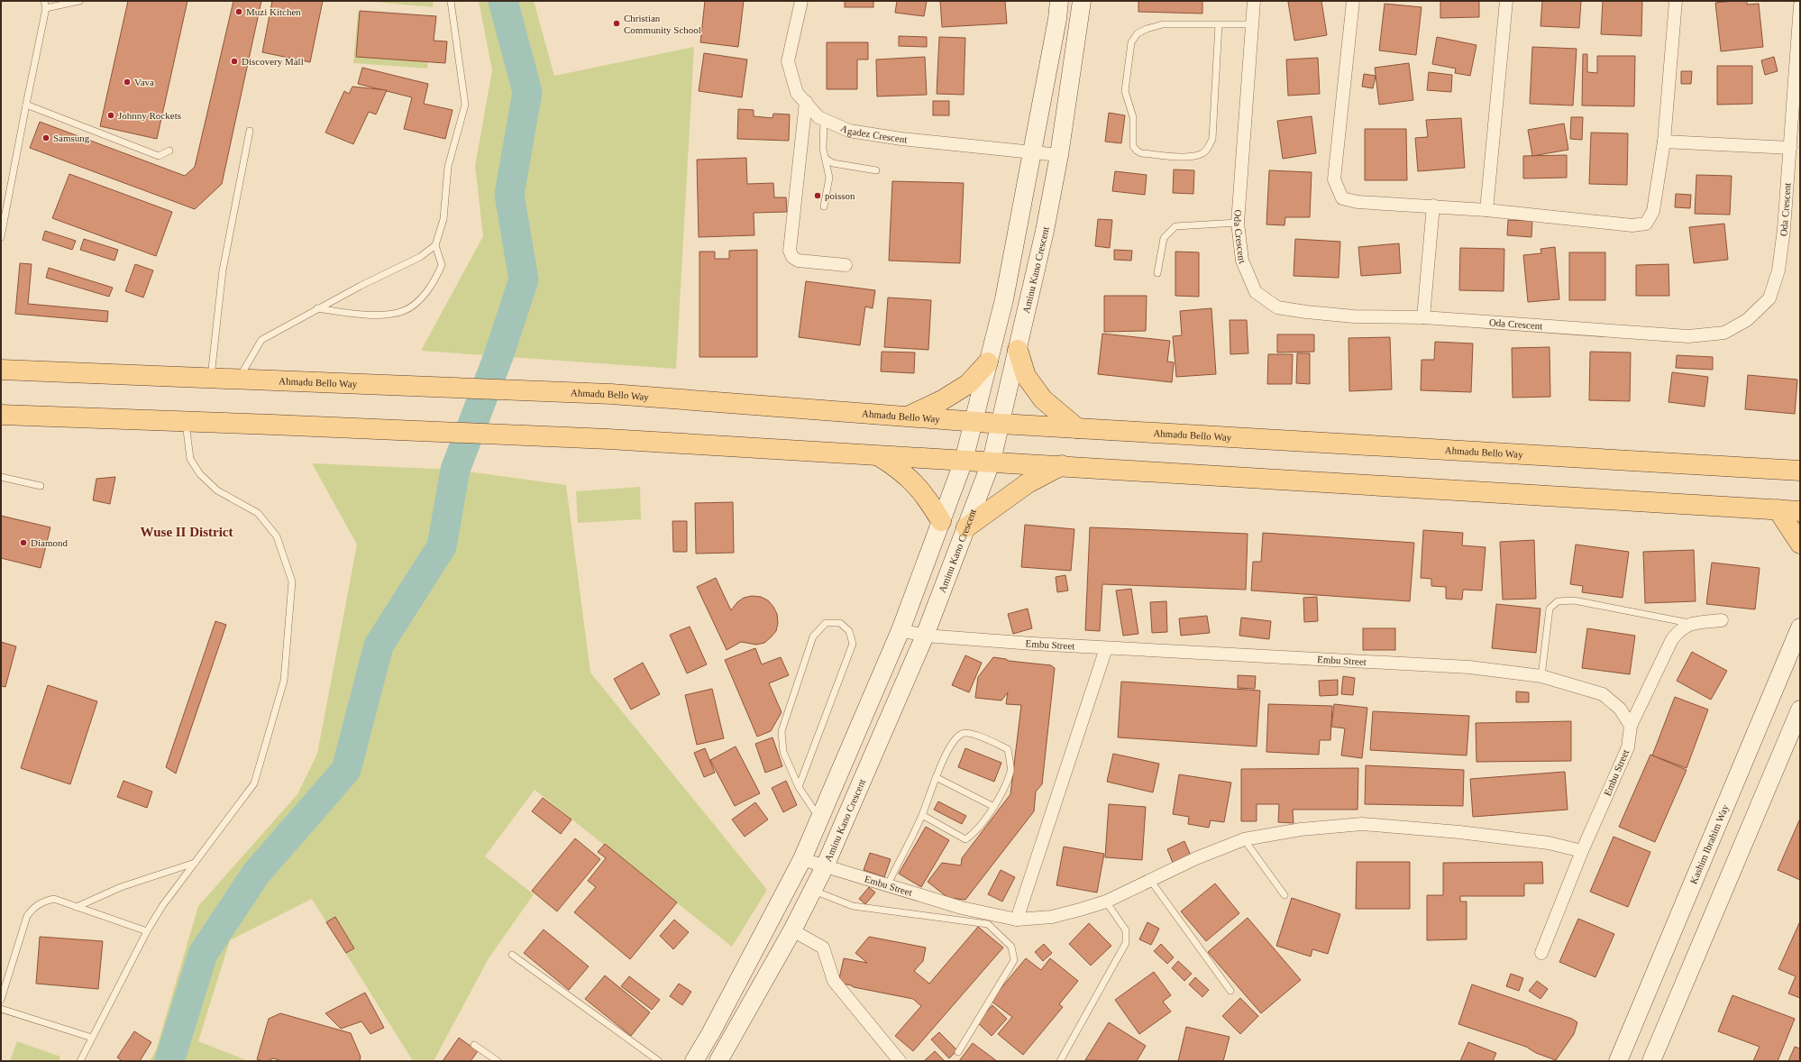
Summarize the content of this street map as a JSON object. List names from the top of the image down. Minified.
{"streets":{"main road":["Ahmadu Bello Way"],"street":["Agadez Crescent","Oda Crescent","Aminu Kano Crescent","Embu Street","Kashim Ibrahim Way"]},"crossings":[["Agadez Crescent","Aminu Kano Crescent"],["Aminu Kano Crescent","Ahmadu Bello Way"],["Aminu Kano Crescent","Embu Street"]],"districts":["Wuse II District"],"places":["Muzi Kitchen","Christian Community School","Discovery Mall","Vava","Johnny Rockets","Samsung","poisson","Diamond"]}
